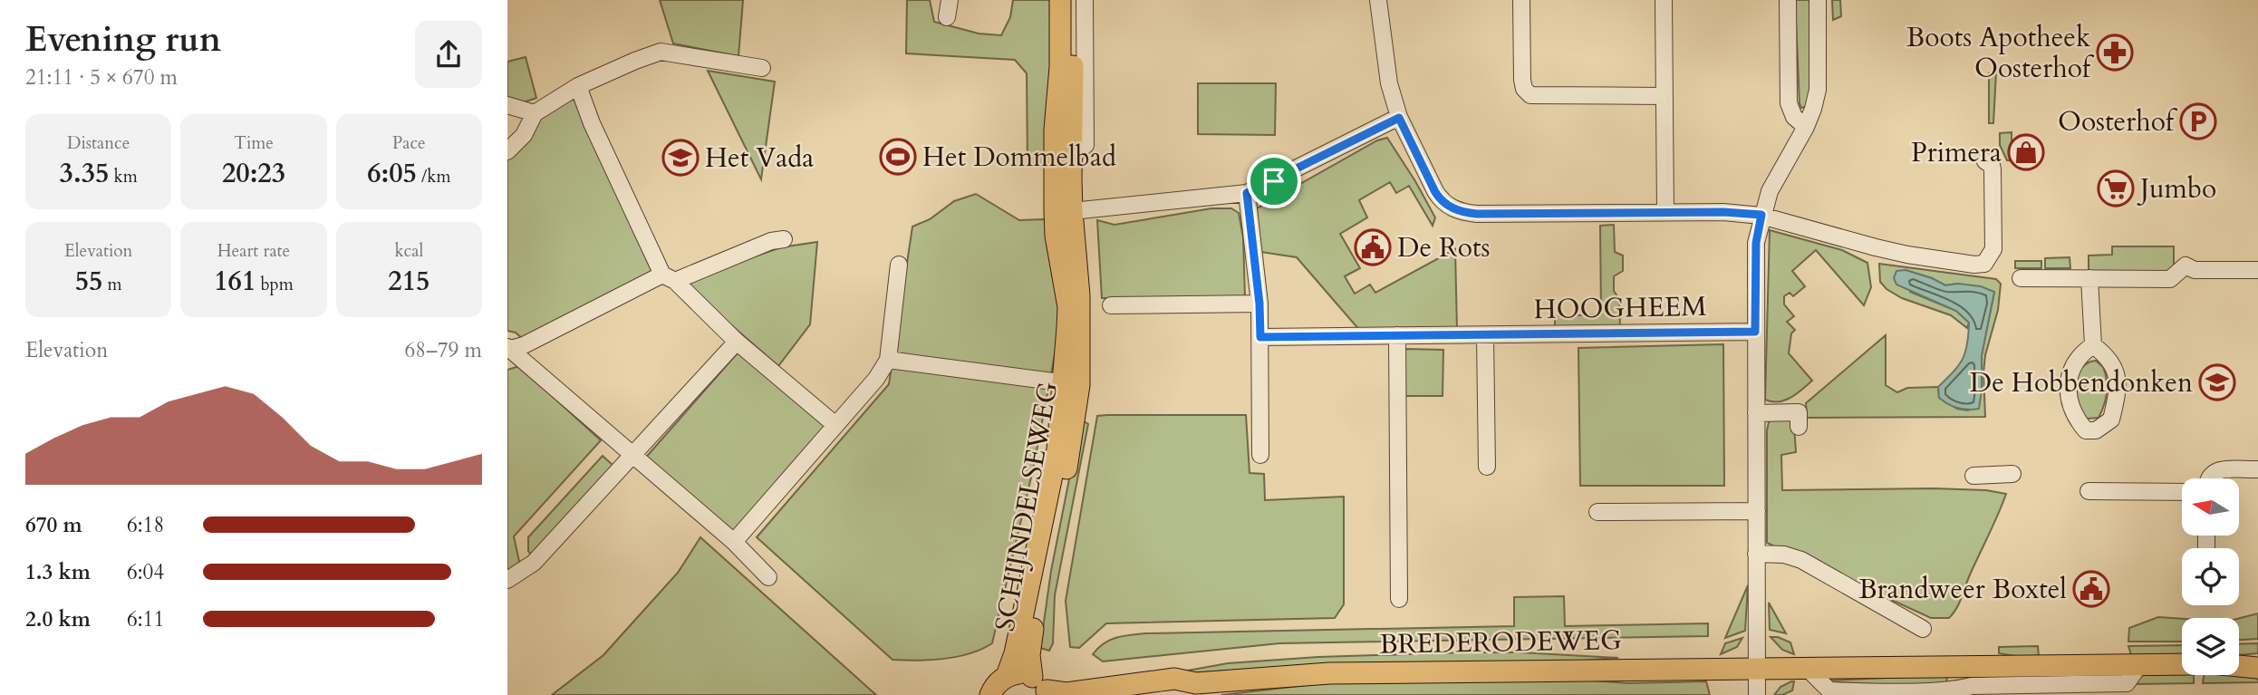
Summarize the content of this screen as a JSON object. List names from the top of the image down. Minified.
{"streets":{"main road":["SCHIJNDELSEWEG","BREDERODEWEG"],"street":["HOOGHEEM"]},"crossings":[["SCHIJNDELSEWEG","BREDERODEWEG"]],"places":{"pharmacy":["Boots Apotheek Oosterhof"],"parking":["Oosterhof"],"shop":["Primera"],"sports":["Het Dommelbad"],"school or university":["Het Vada","De Hobbendonken"],"supermarket":["Jumbo"],"public building":["De Rots","Brandweer Boxtel"]},"north":"left","page":{"heading":["Evening run","21:11 · 5 × 670 m"],"stats":[["Distance","3.35 km"],["Time","20:23"],["Pace","6:05 /km"],["Elevation","55 m"],["Heart rate","161 bpm"],["kcal","215"]],"chart":["Elevation","68–79 m"],"list":[{"name":"670 m","note":"6:18"},{"name":"1.3 km","note":"6:04"},{"name":"2.0 km","note":"6:11"}]}}
